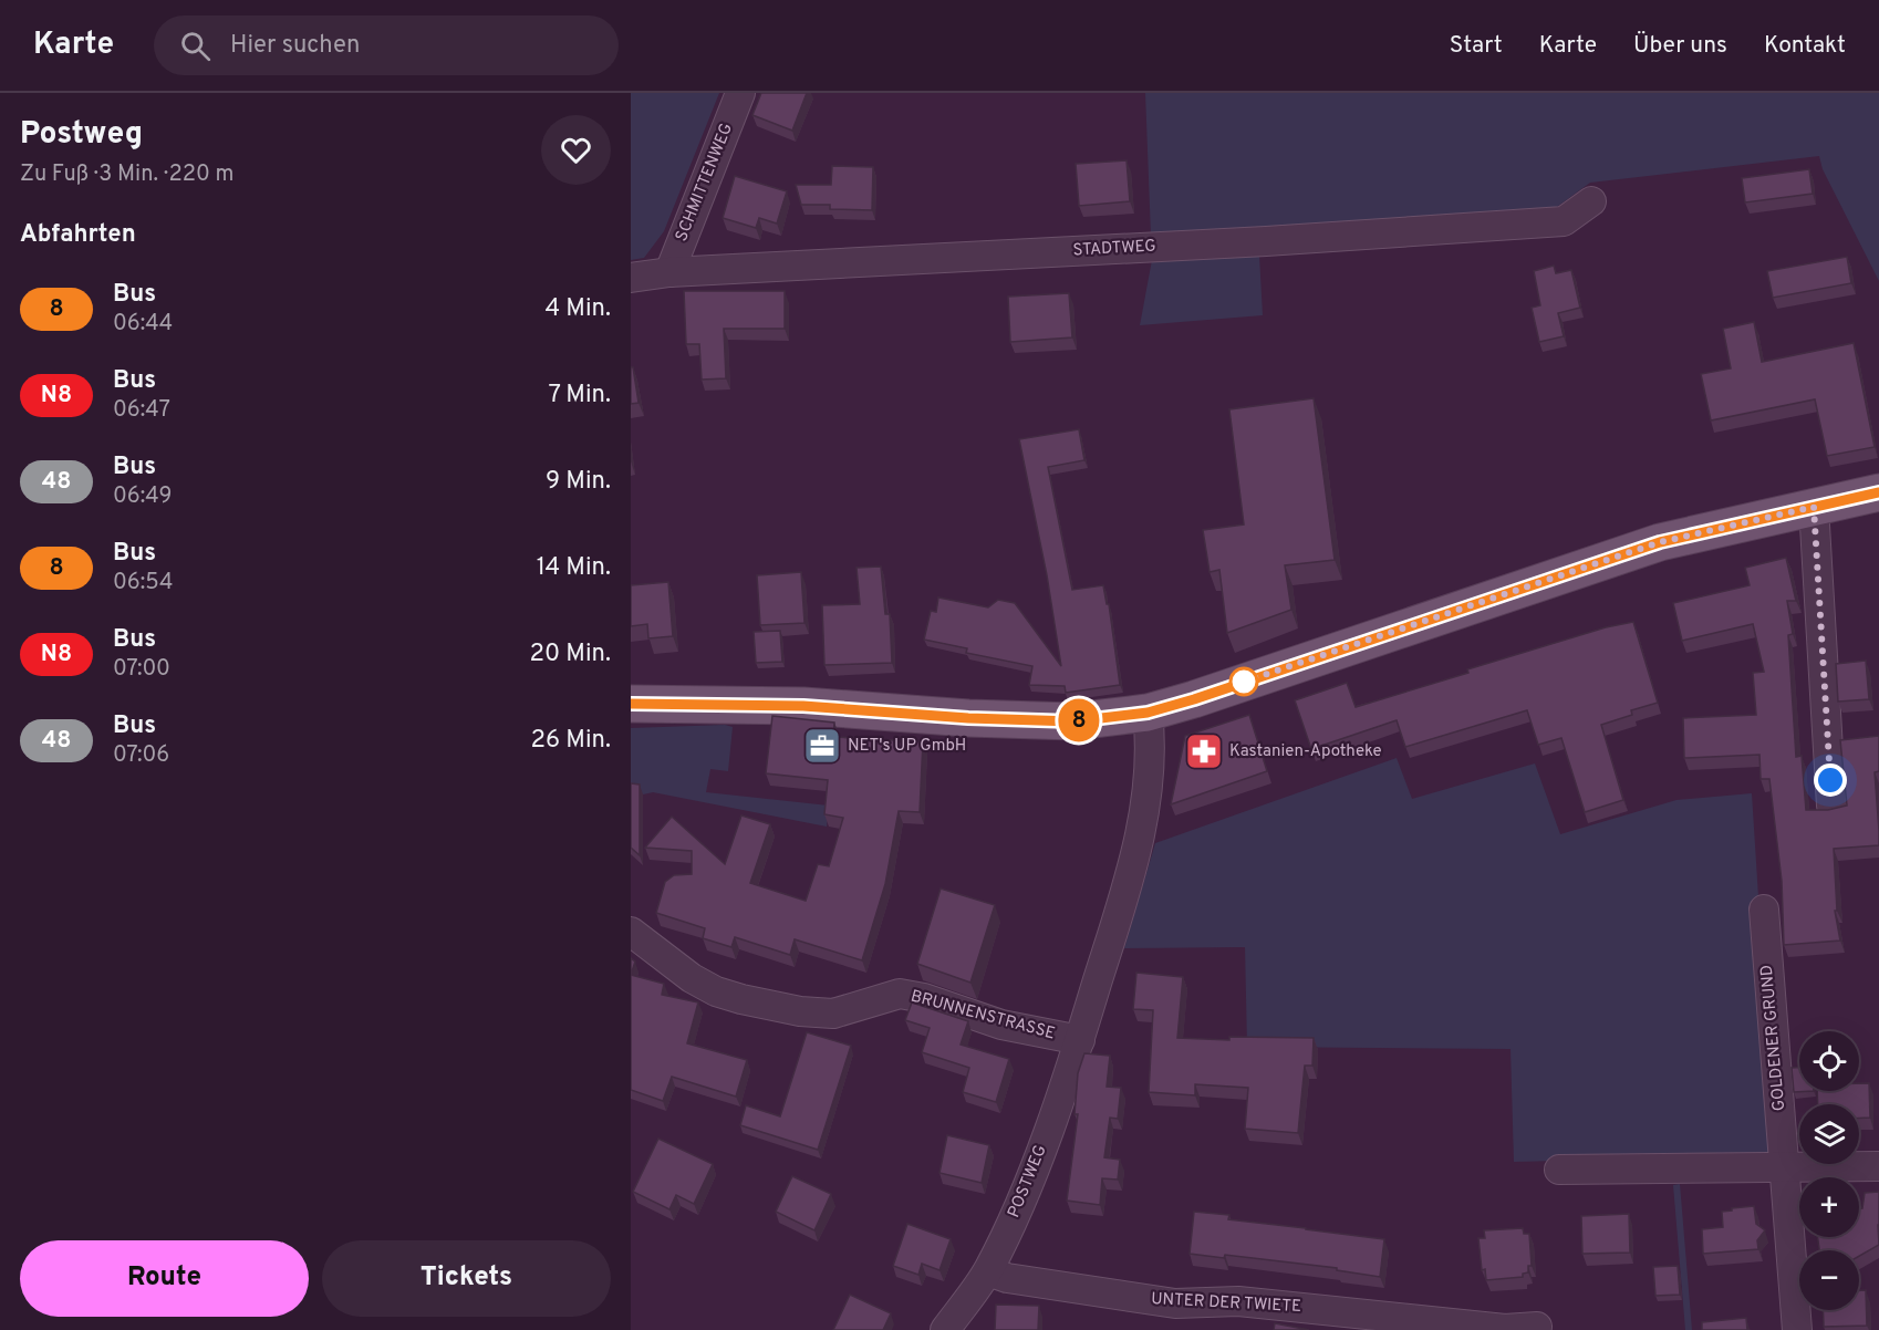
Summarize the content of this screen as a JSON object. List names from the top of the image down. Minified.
{"streets":{"street":["SCHMITTENWEG","STADTWEG","BRUNNENSTRASSE","GOLDENER GRUND","POSTWEG","UNTER DER TWIETE"]},"crossings":[["SCHMITTENWEG","STADTWEG"],["BRUNNENSTRASSE","POSTWEG"],["POSTWEG","UNTER DER TWIETE"]],"places":{"office":["NET's UP GmbH"],"pharmacy":["Kastanien-Apotheke"]},"lines":["bus line 8"],"page":{"header":"Karte","search":"Hier suchen","nav":["Start","Karte","Über uns","Kontakt"],"heading":[["Postweg","Zu Fuß · 3 Min. · 220 m"],"Abfahrten"],"on_map":"8","list":[{"mark":"8","name":"Bus","note":"06:44","value":"4 Min."},{"mark":"N8","name":"Bus","note":"06:47","value":"7 Min."},{"mark":"48","name":"Bus","note":"06:49","value":"9 Min."},{"mark":"8","name":"Bus","note":"06:54","value":"14 Min."},{"mark":"N8","name":"Bus","note":"07:00","value":"20 Min."},{"mark":"48","name":"Bus","note":"07:06","value":"26 Min."}],"map_buttons":["+","−"],"buttons":["Route","Tickets"]}}
